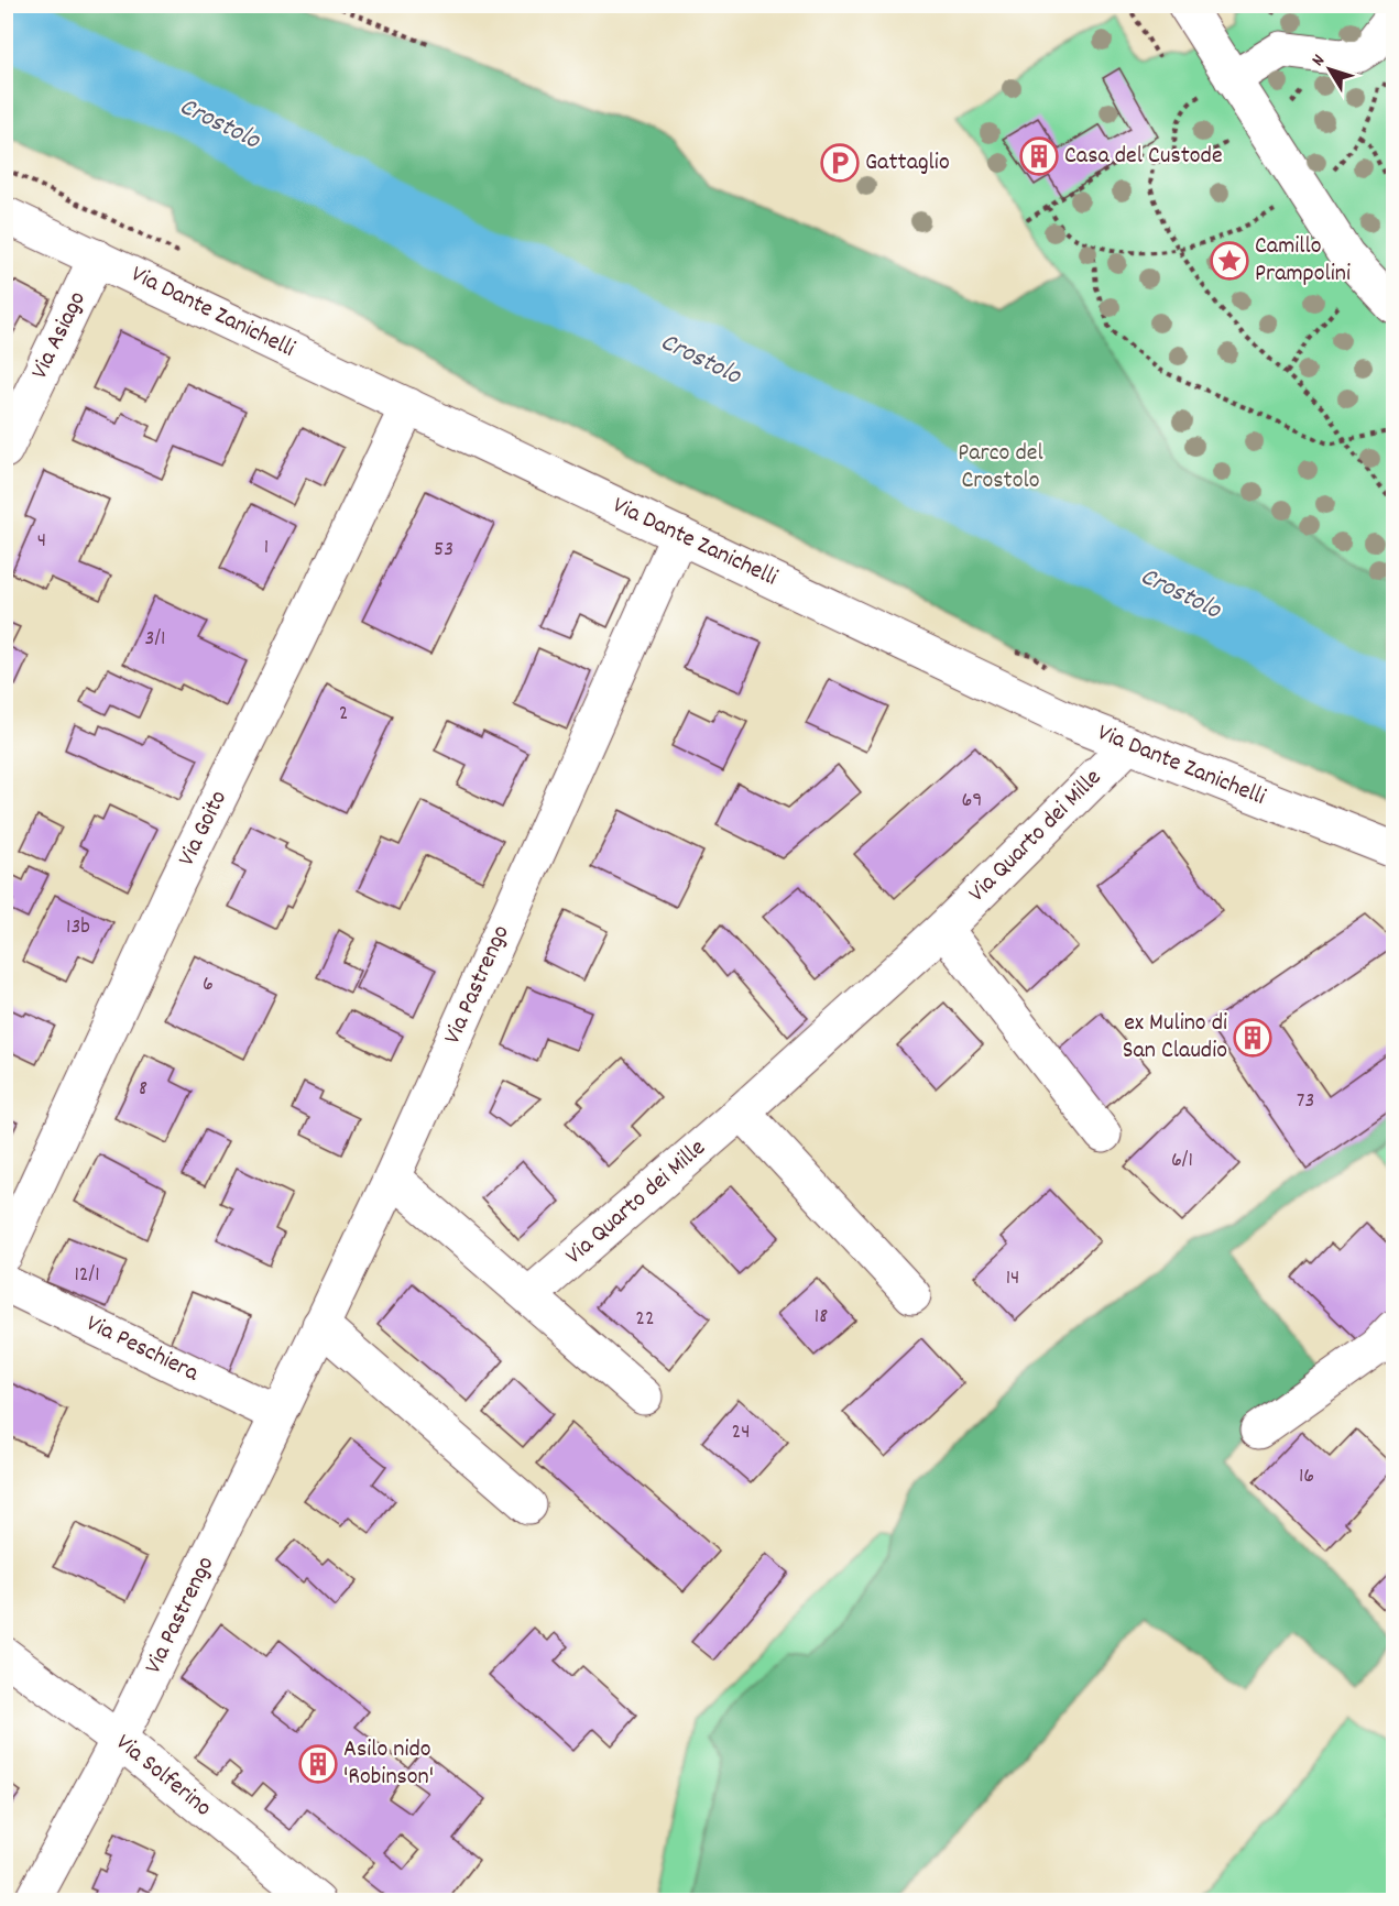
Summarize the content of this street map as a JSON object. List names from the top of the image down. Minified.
{"streets":{"street":["Via Dante Zanichelli","Via Asiago","Via Goito","Via Quarto dei Mille","Via Pastrengo","Via Peschiera","Via Solferino"]},"crossings":[["Via Dante Zanichelli","Via Asiago"],["Via Dante Zanichelli","Via Goito"],["Via Dante Zanichelli","Via Quarto dei Mille"],["Via Dante Zanichelli","Via Pastrengo"],["Via Pastrengo","Via Peschiera"],["Via Pastrengo","Via Solferino"]],"water":["Crostolo"],"parks":["Parco del Crostolo"],"places":{"building":["Casa del Custode","ex Mulino di San Claudio","Asilo nido 'Robinson'"],"parking":["Gattaglio"],"place":["Camillo Prampolini"]},"house_numbers":["4","1","53","3/1","2","69","13b","6","8","73","6/1","12/1","14","18","22","24","16"],"north":"top left"}
